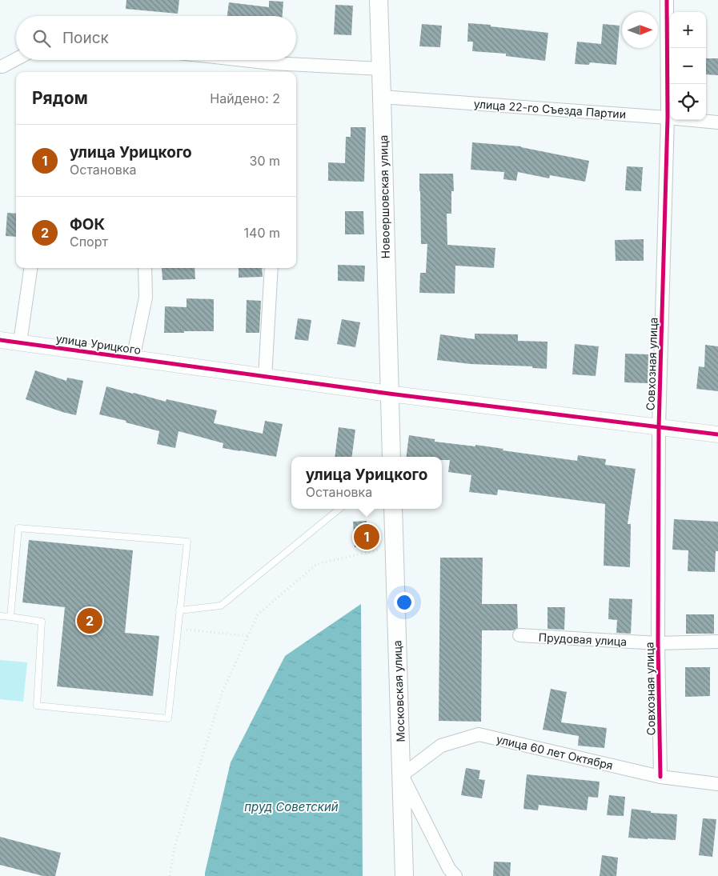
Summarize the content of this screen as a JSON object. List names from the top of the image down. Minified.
{"streets":{"main road":["Новоершовская улица","Московская улица"],"street":["улица 22-го Съезда Партии","улица Урицкого","Совхозная улица","Прудовая улица","улица 60 лет Октября"]},"crossings":[["улица 22-го Съезда Партии","Новоершовская улица"],["улица 22-го Съезда Партии","Совхозная улица"],["Новоершовская улица","улица Урицкого"],["улица Урицкого","Совхозная улица"],["Совхозная улица","Прудовая улица"],["Совхозная улица","улица 60 лет Октября"],["Московская улица","улица 60 лет Октября"]],"water":["пруд Советский"],"north":"right","page":{"map_buttons":["+","−"],"search":"Поиск","heading":["Рядом","Найдено: 2"],"list":[{"mark":"1","name":"улица Урицкого","note":"Остановка","value":"30 m"},{"mark":"2","name":"ФОК","note":"Спорт","value":"140 m"}],"popup":["улица Урицкого","Остановка"],"pins":["1","2"]}}
